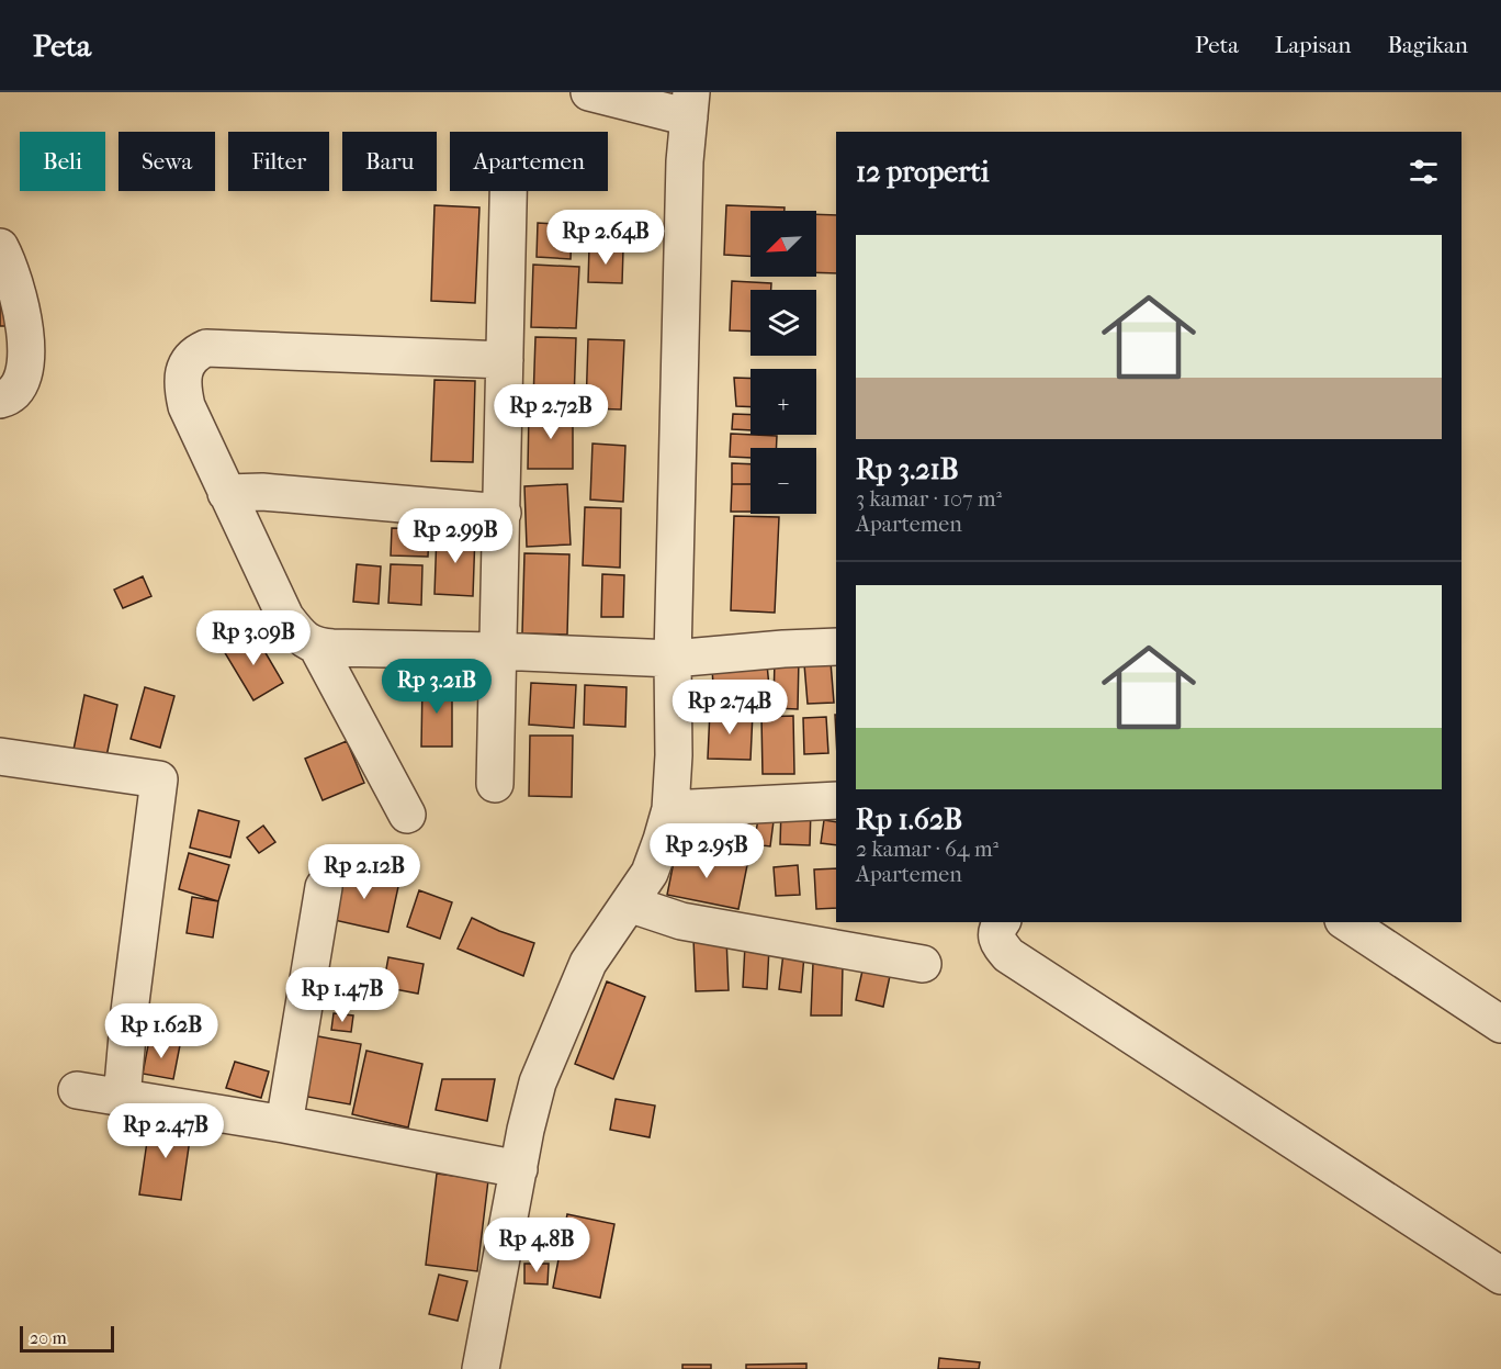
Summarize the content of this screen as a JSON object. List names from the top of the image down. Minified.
{"scale_bar":"20 m","north":"bottom left","page":{"header":"Peta","nav":["Peta","Lapisan","Bagikan"],"chip":["Beli","Sewa","Filter","Baru","Apartemen"],"heading":"12 properti","price":["Rp 2.64B","Rp 2.72B","Rp 2.99B","Rp 3.09B","Rp 3.21B","Rp 2.74B","Rp 2.95B","Rp 2.12B","Rp 1.47B","Rp 1.62B","Rp 2.47B","Rp 4.8B"],"map_buttons":["+","−"],"list":[{"name":"Rp 3.21B","note":"3 kamar · 107 m² · Apartemen"},{"name":"Rp 1.62B","note":"2 kamar · 64 m² · Apartemen"}],"scale":"20 m"}}
